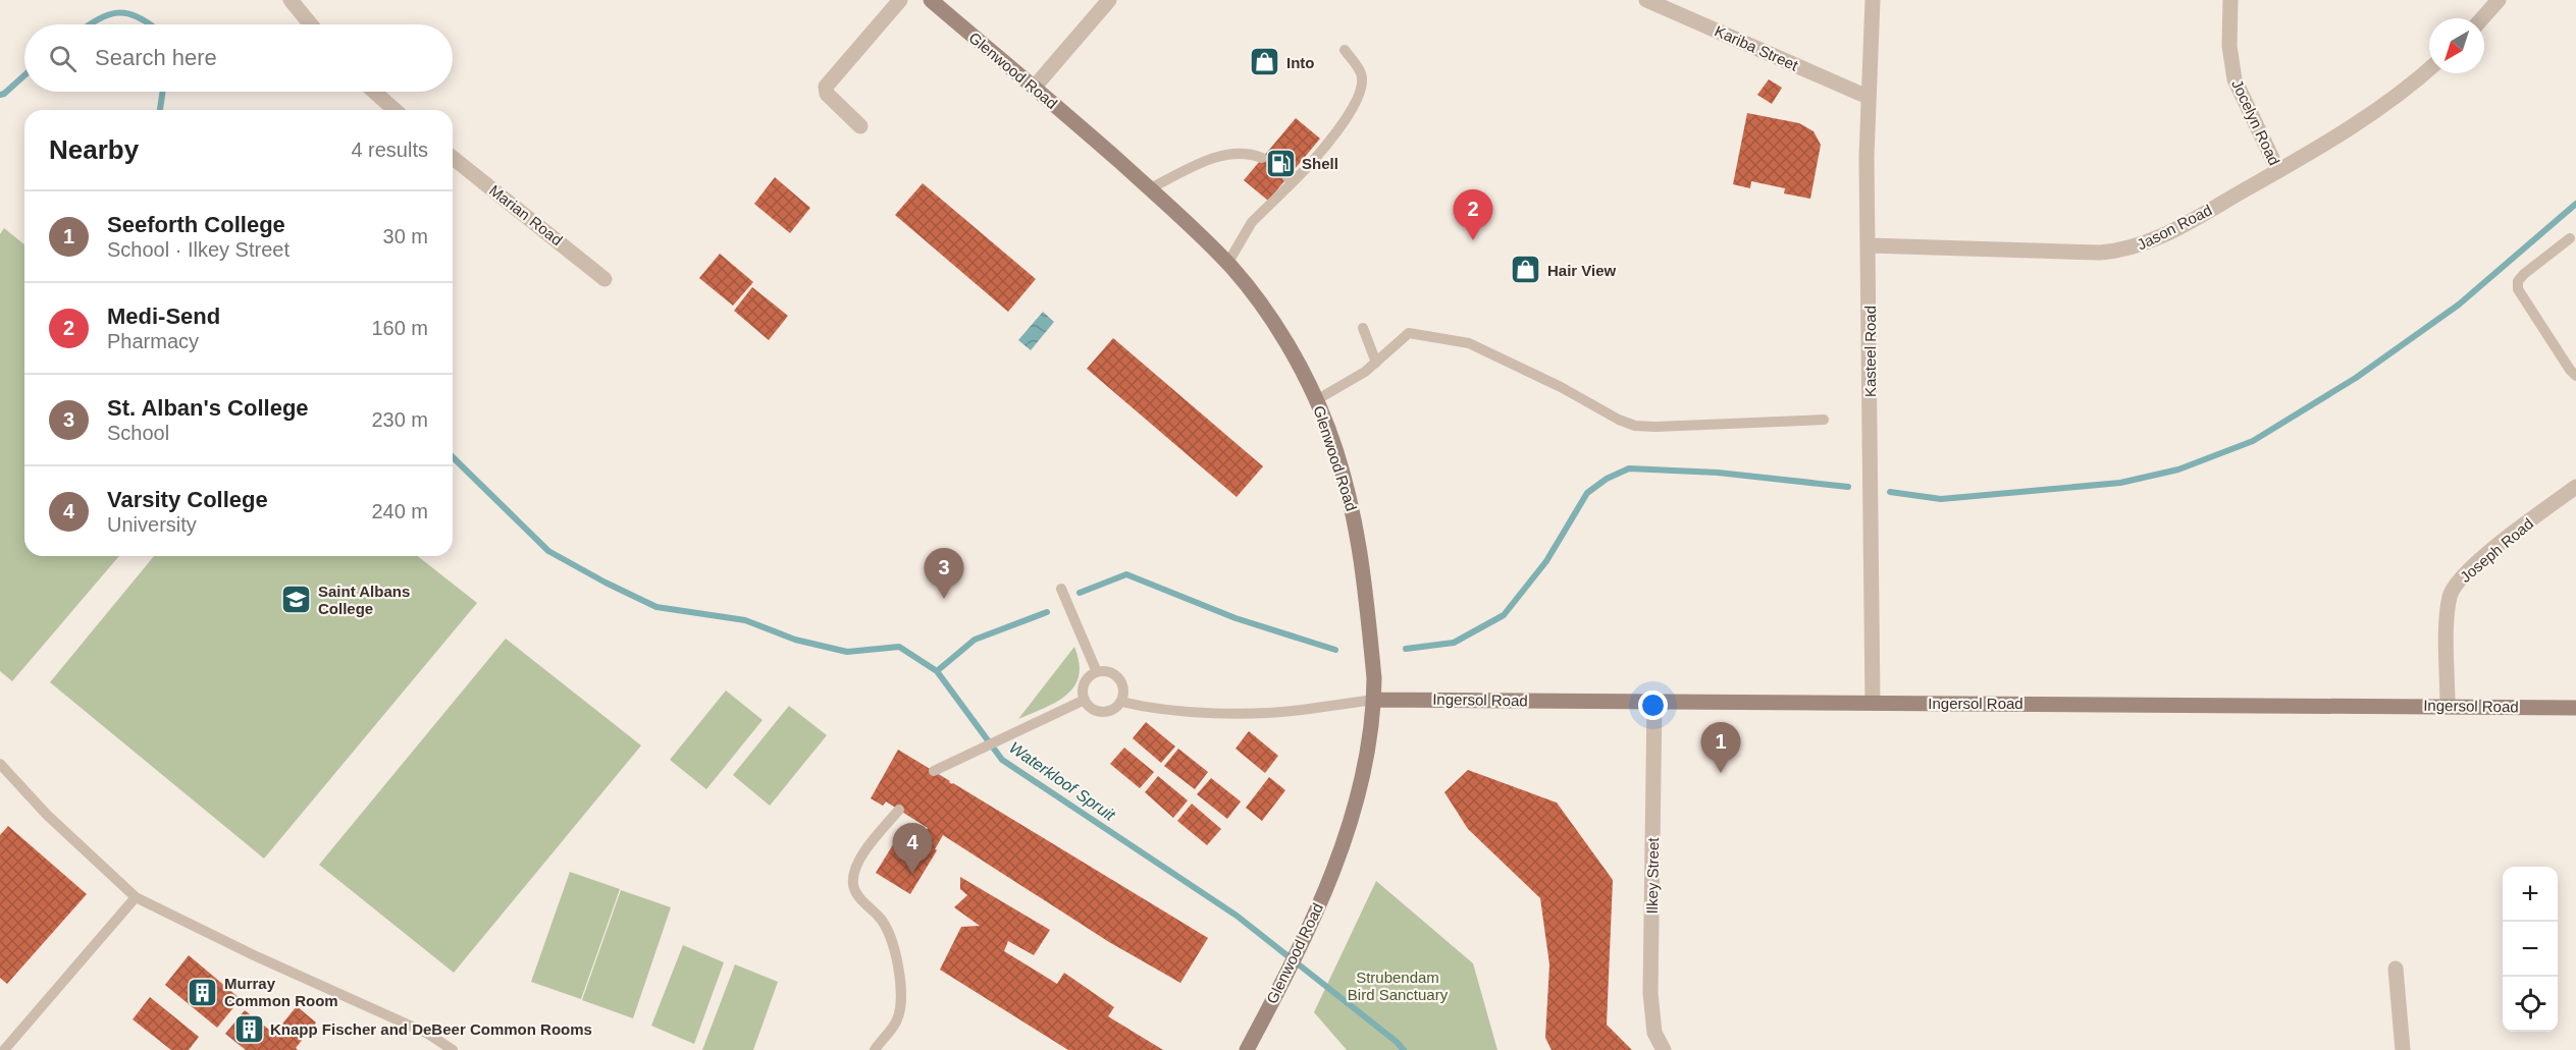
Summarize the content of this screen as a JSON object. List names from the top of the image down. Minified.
{"streets":{"street":["Kariba Street","Glenwood Road","Jocelyn Road","Marian Road","Jason Road","Kasteel Road","Joseph Road","Ingersol Road","Ilkey Street"]},"crossings":[["Kariba Street","Kasteel Road"],["Glenwood Road","Ingersol Road"],["Jocelyn Road","Jason Road"],["Jason Road","Kasteel Road"],["Kasteel Road","Ingersol Road"],["Joseph Road","Ingersol Road"],["Ingersol Road","Ilkey Street"]],"water":["Waterkloof Spruit"],"parks":["Strubendam Bird Sanctuary"],"places":{"shop":["Into","Hair View"],"fuel station":["Shell"],"school or university":["Saint Albans College"],"building":["Murray Common Room","Knapp Fischer and DeBeer Common Rooms"]},"north":"bottom left","page":{"search":"Search here","heading":["Nearby","4 results"],"pins":["2","3","1","4"],"list":[{"mark":"1","name":"Seeforth College","note":"School · Ilkey Street","value":"30 m"},{"mark":"2","name":"Medi-Send","note":"Pharmacy","value":"160 m"},{"mark":"3","name":"St. Alban's College","note":"School","value":"230 m"},{"mark":"4","name":"Varsity College","note":"University","value":"240 m"}],"map_buttons":["+","−"]}}
